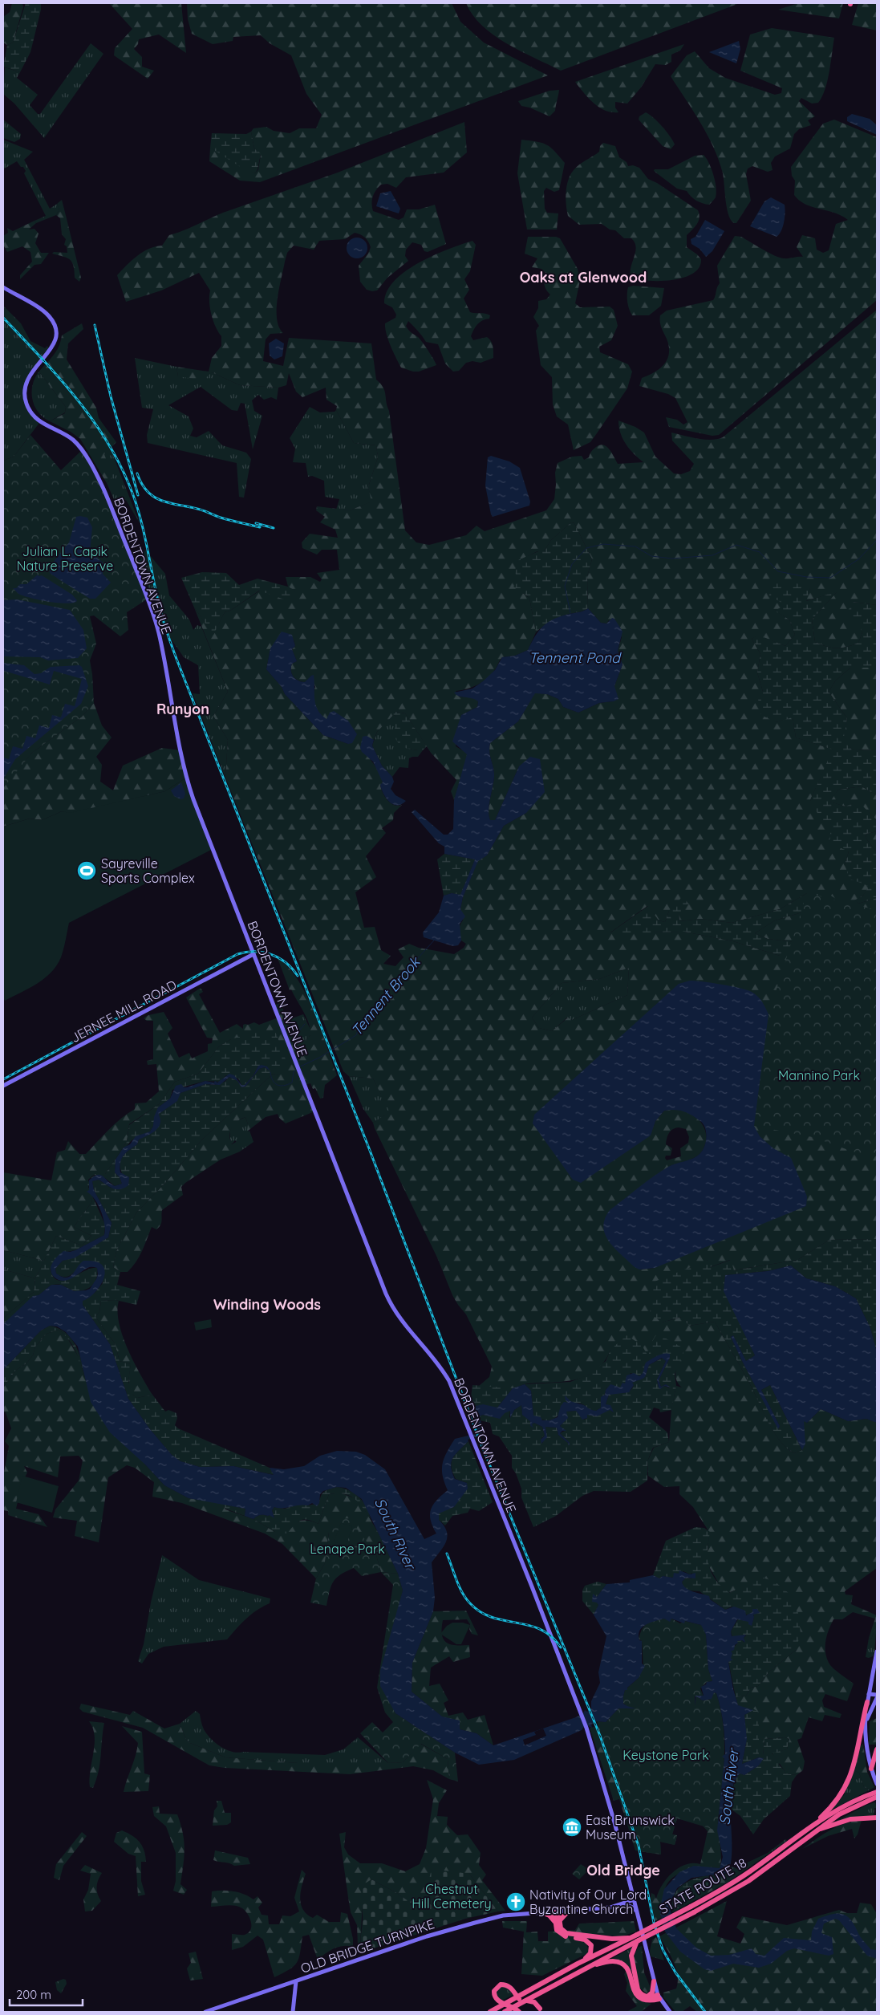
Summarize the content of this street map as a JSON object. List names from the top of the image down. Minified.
{"streets":{"highway":["STATE ROUTE 18"],"main road":["BORDENTOWN AVENUE","JERNEE MILL ROAD","OLD BRIDGE TURNPIKE"]},"crossings":[["BORDENTOWN AVENUE","JERNEE MILL ROAD"],["BORDENTOWN AVENUE","OLD BRIDGE TURNPIKE"]],"districts":["Oaks at Glenwood","Runyon","Winding Woods","Old Bridge"],"water":["Tennent Pond","Tennent Brook","South River"],"parks":["Julian L. Capik Nature Preserve","Mannino Park","Lenape Park","Keystone Park","Chestnut Hill Cemetery"],"places":{"sports":["Sayreville Sports Complex"],"museum":["East Brunswick Museum"],"church":["Nativity of Our Lord Byzantine Church"]},"scale_bar":"200 m"}
